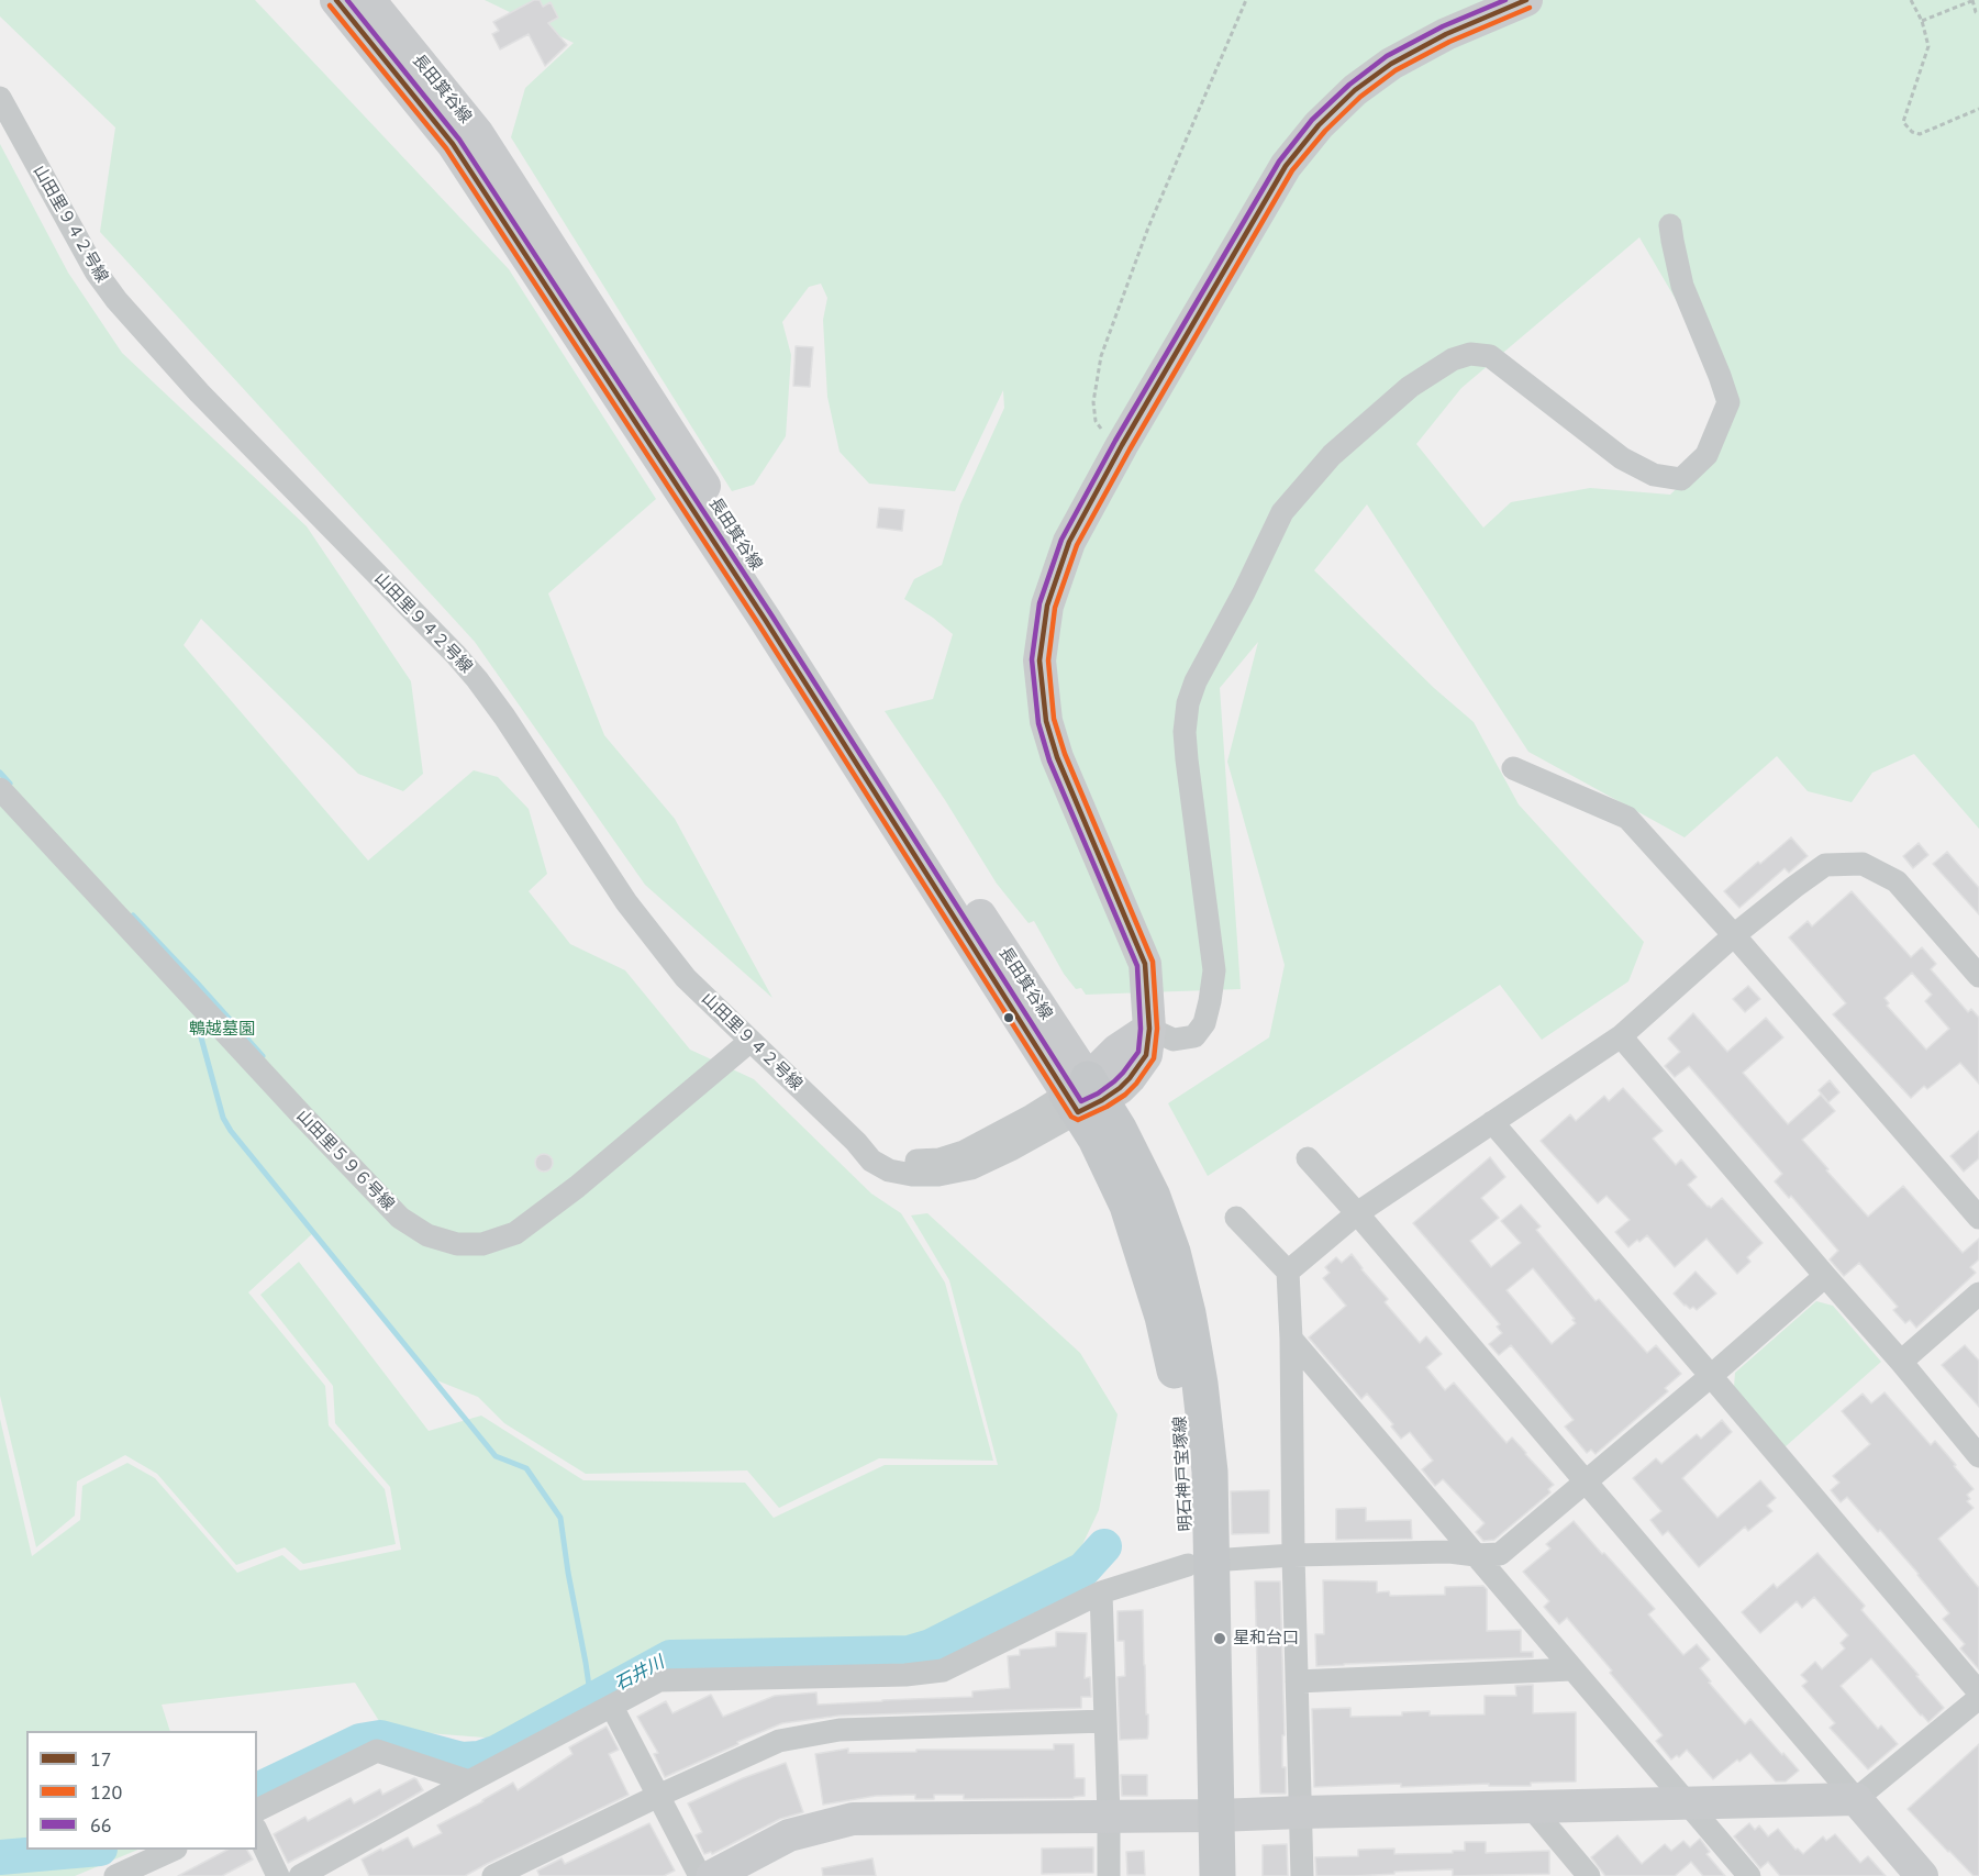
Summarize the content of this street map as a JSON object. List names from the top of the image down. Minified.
{"streets":{"main road":["明石神戸宝塚線"],"street":["長田箕谷線","山田里９４２号線","山田里５９６号線"]},"crossings":[["長田箕谷線","山田里９４２号線"],["長田箕谷線","明石神戸宝塚線"],["山田里９４２号線","山田里５９６号線"],["山田里９４２号線","明石神戸宝塚線"]],"water":["石井川"],"parks":["鵯越墓園"],"places":["星和台口"],"lines":["transit line 17","transit line 66","transit line 120"],"legend":["17","120","66"]}
